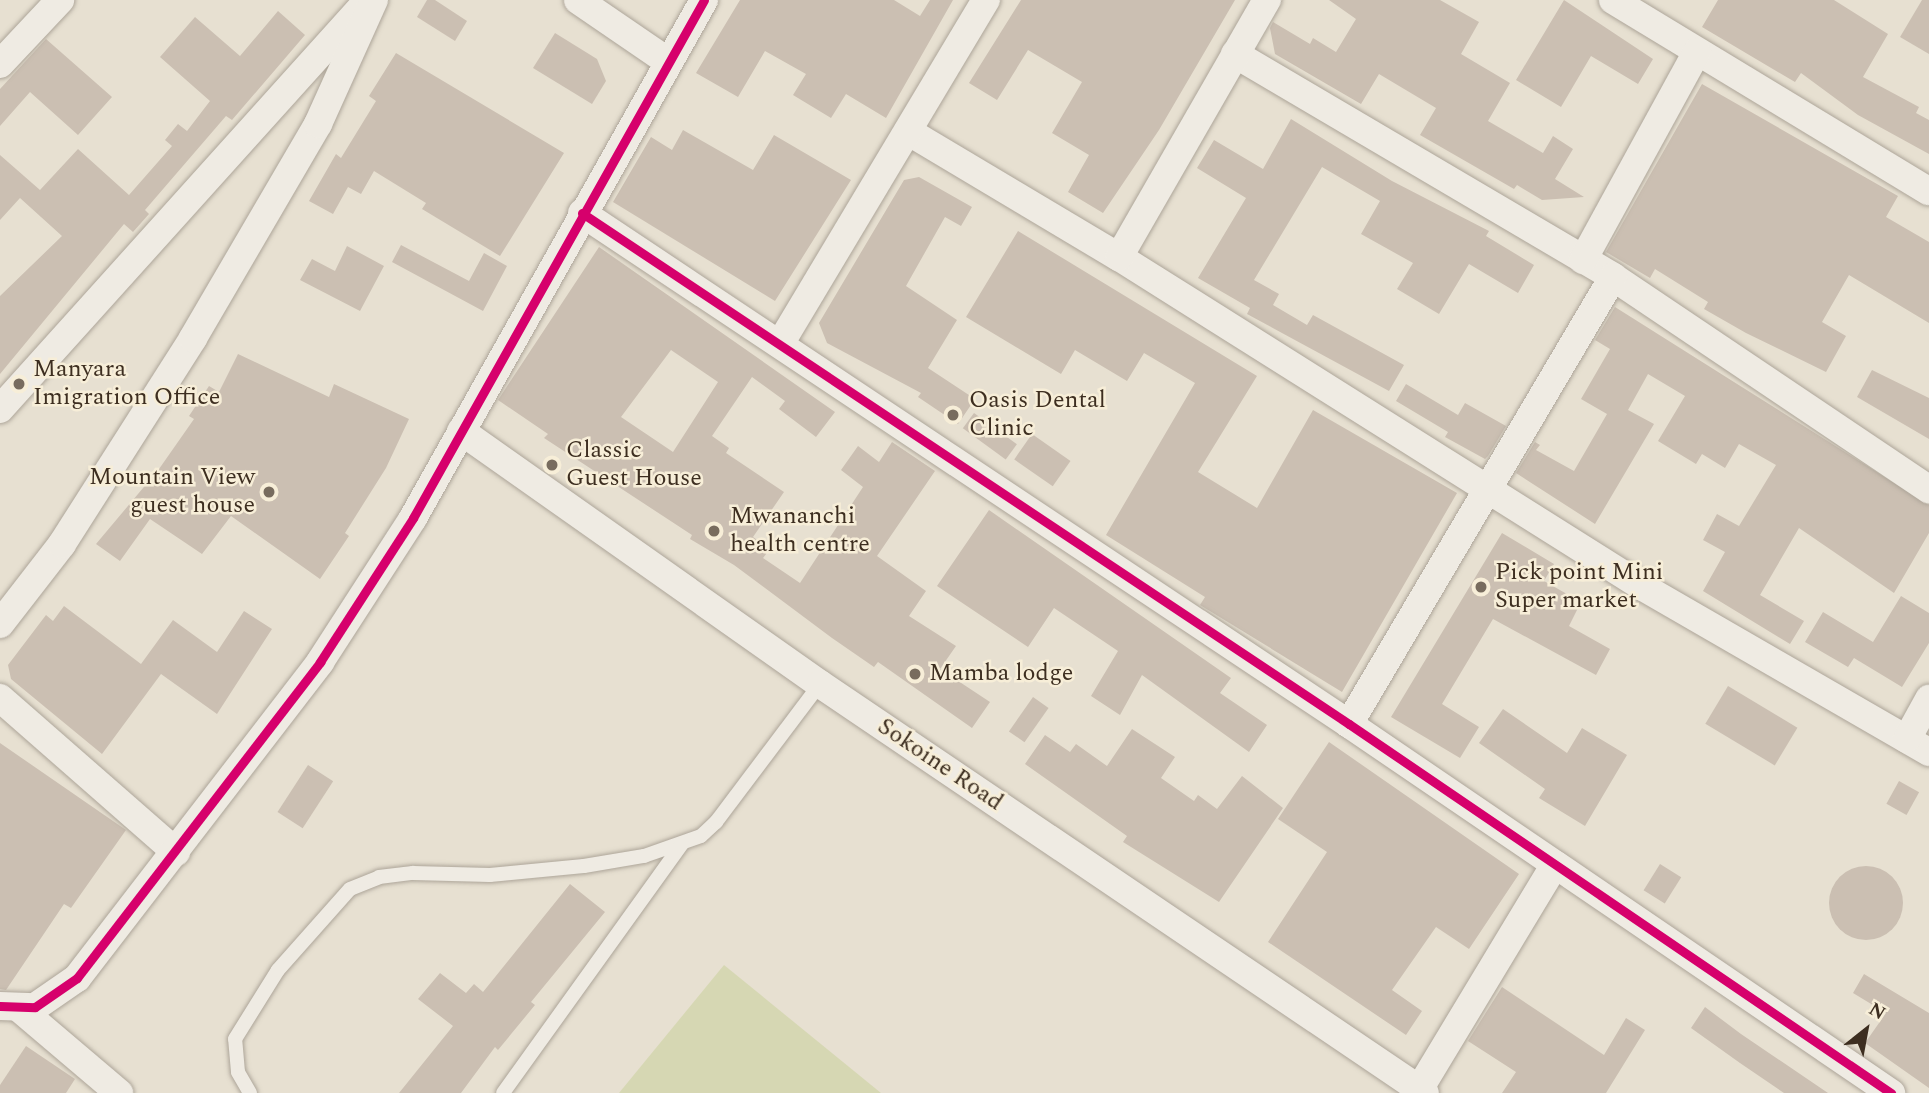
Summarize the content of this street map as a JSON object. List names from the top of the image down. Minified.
{"streets":{"street":["Sokoine Road"]},"places":["Manyara Imigration Office","Oasis Dental Clinic","Classic Guest House","Mountain View guest house","Mwananchi health centre","Pick point Mini Super market","Mamba lodge"],"north":"top right"}
